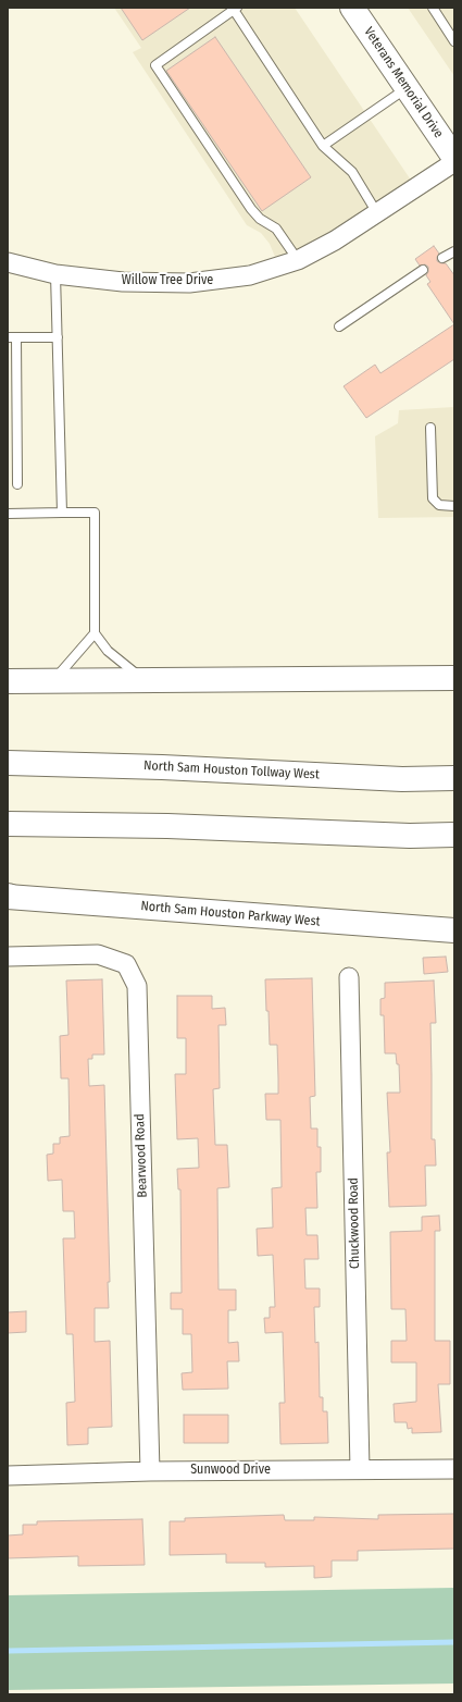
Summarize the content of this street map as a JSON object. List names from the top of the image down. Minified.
{"streets":{"main road":["Veterans Memorial Drive","North Sam Houston Tollway West","North Sam Houston Parkway West"],"street":["Willow Tree Drive","Bearwood Road","Chuckwood Road","Sunwood Drive"]},"crossings":[["Bearwood Road","Sunwood Drive"],["Chuckwood Road","Sunwood Drive"]]}
